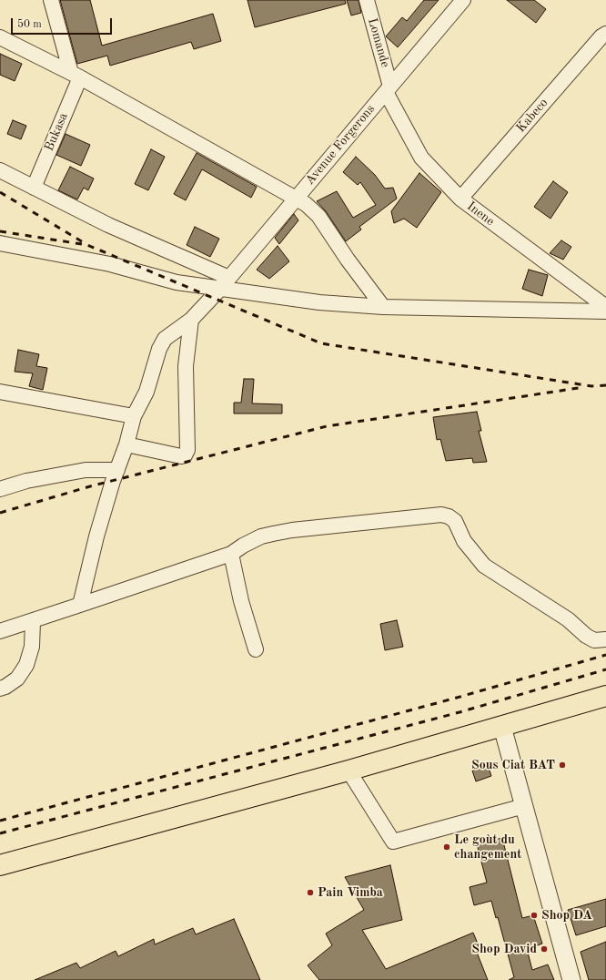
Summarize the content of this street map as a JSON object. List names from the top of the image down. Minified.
{"streets":{"street":["Lomande","Kabeco","Bukasa","Avenue Forgerons","Inene"]},"crossings":[["Lomande","Avenue Forgerons"],["Lomande","Inene"],["Kabeco","Inene"],["Avenue Forgerons","Inene"]],"places":["Sous Ciat BAT","Le goùt du changement","Pain Vimba","Shop DA","Shop David"],"scale_bar":"50 m"}
